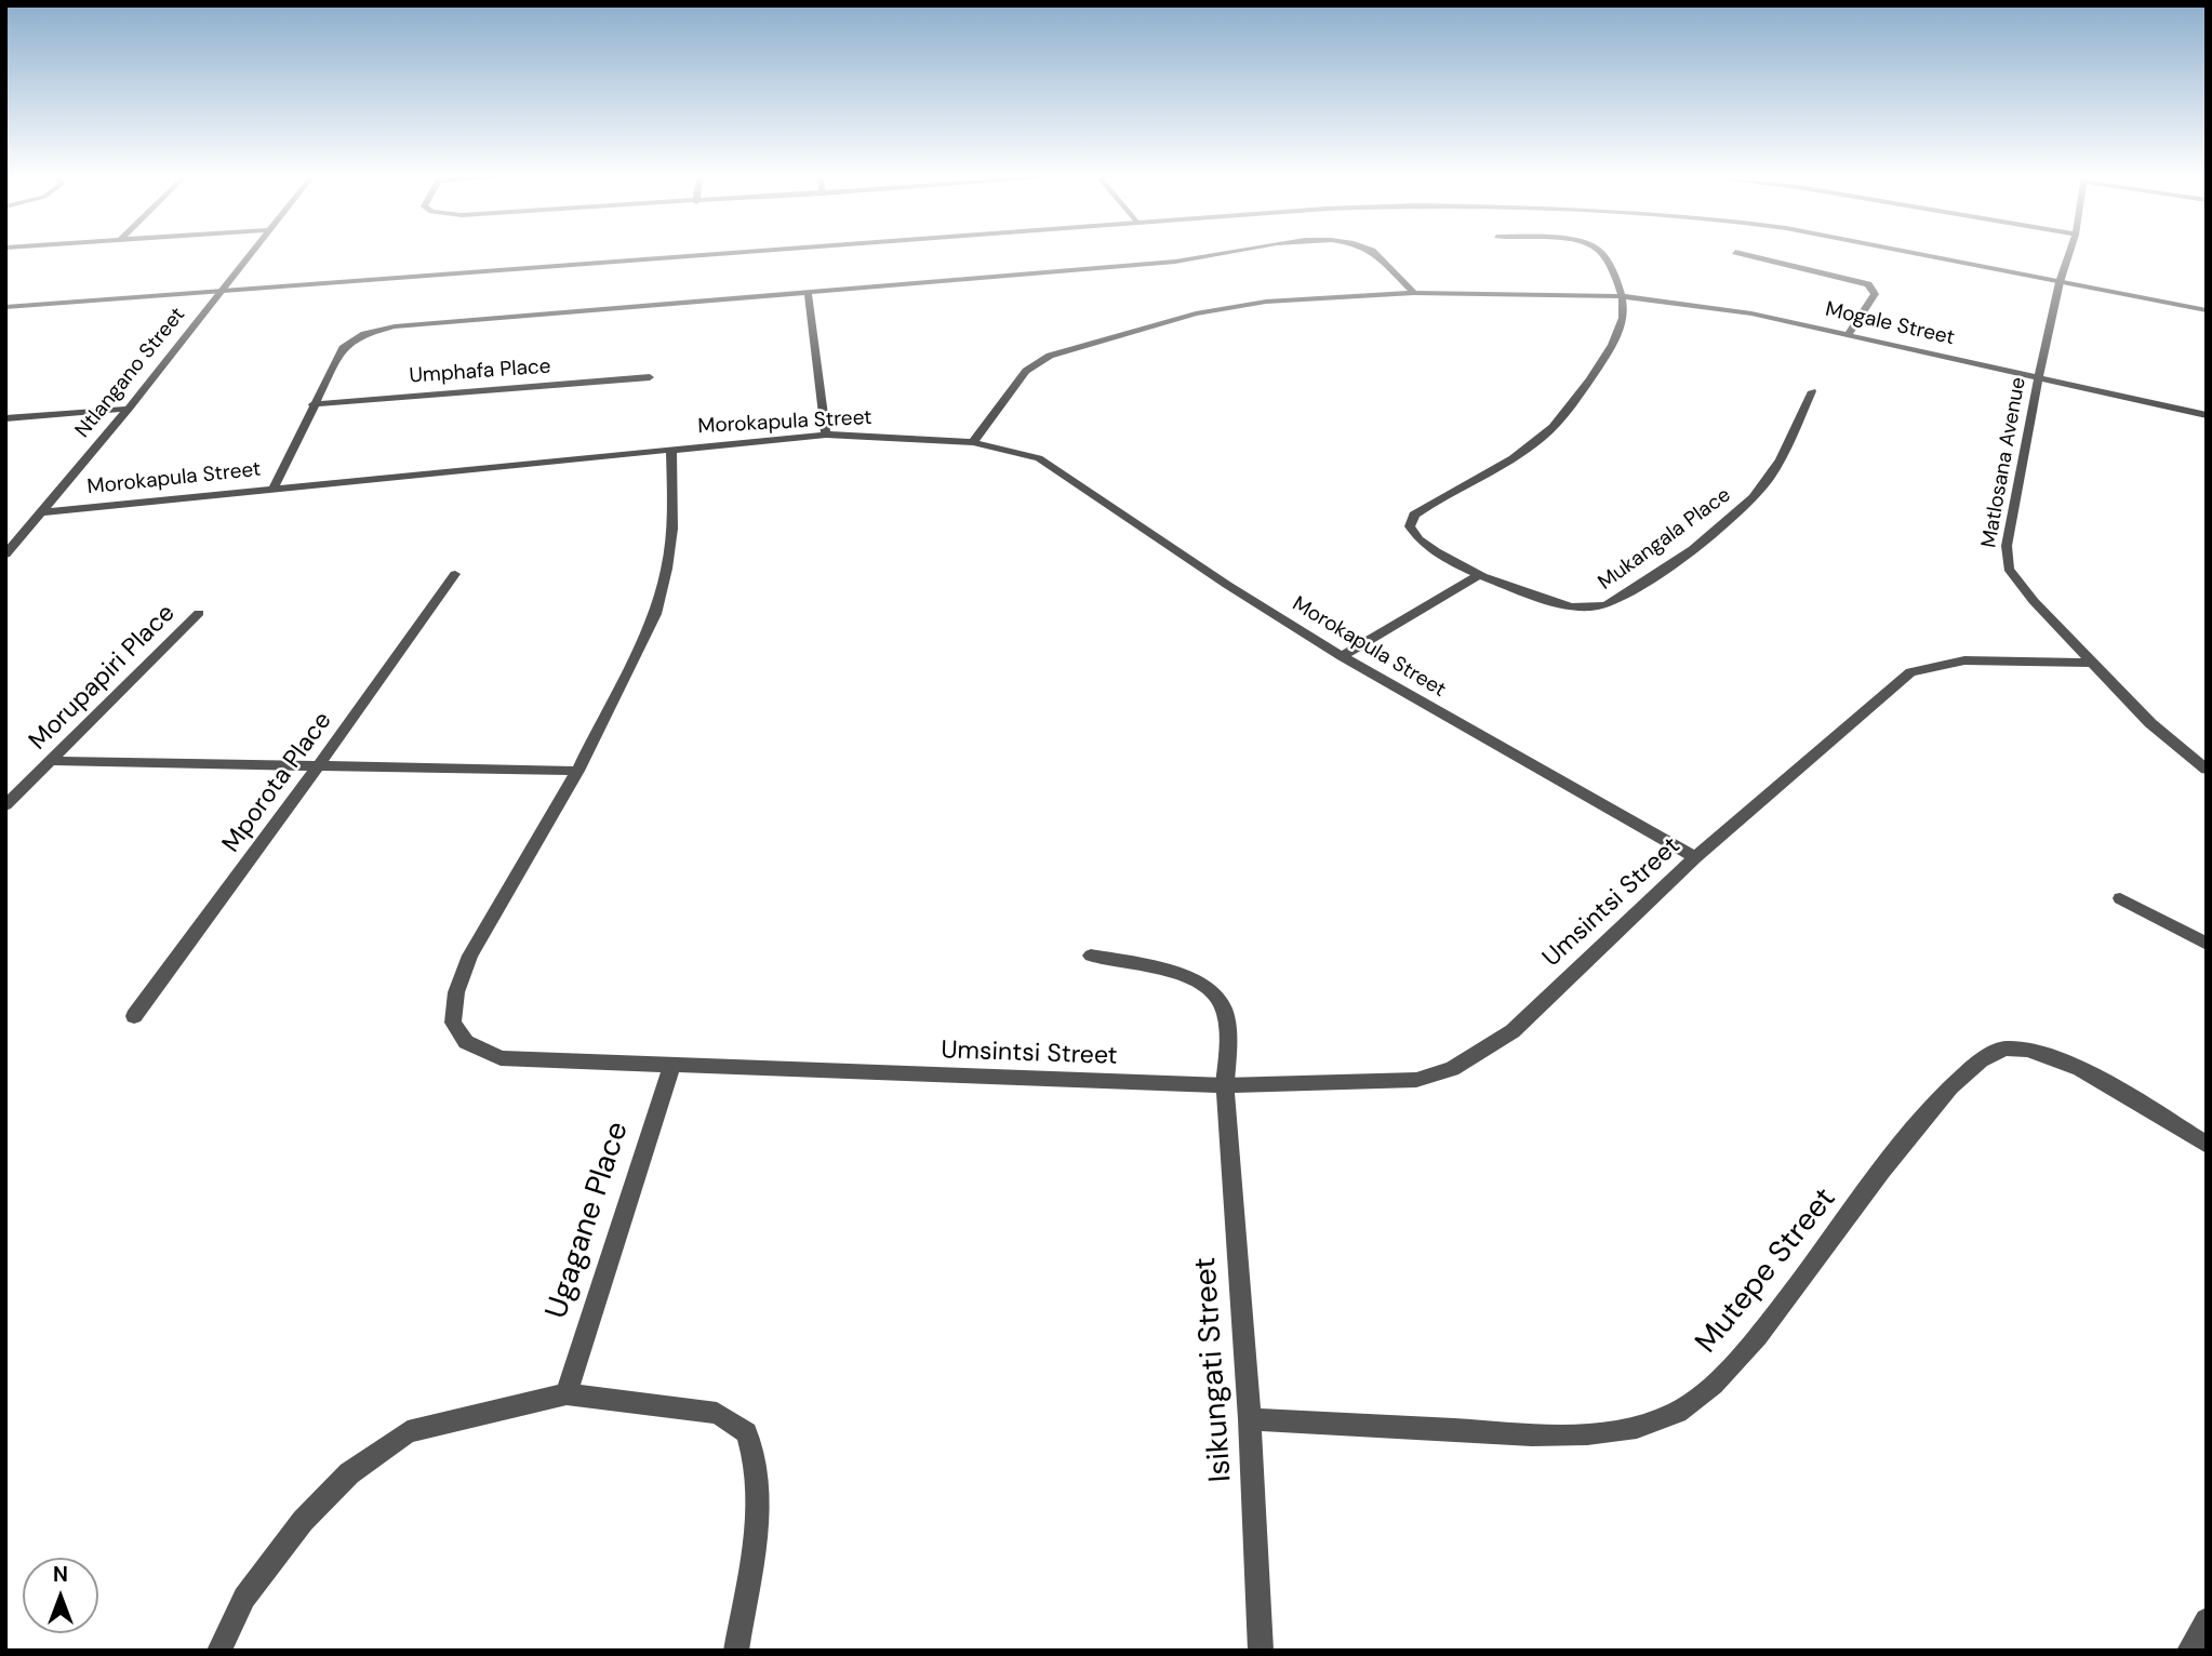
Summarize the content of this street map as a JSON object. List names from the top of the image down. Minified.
{"streets":{"street":["Mogale Street","Umphafa Place","Ntlangano Street","Morokapula Street","Matlosana Avenue","Mukangala Place","Morupapiri Place","Mporota Place","Umsintsi Street","Ugagane Place","Mutepe Street","Isikungati Street"]},"crossings":[["Mogale Street","Morokapula Street"],["Mogale Street","Matlosana Avenue"],["Mogale Street","Mukangala Place"],["Ntlangano Street","Morokapula Street"],["Morokapula Street","Umsintsi Street"],["Matlosana Avenue","Umsintsi Street"],["Umsintsi Street","Ugagane Place"],["Umsintsi Street","Isikungati Street"],["Mutepe Street","Isikungati Street"]],"north":"top"}
